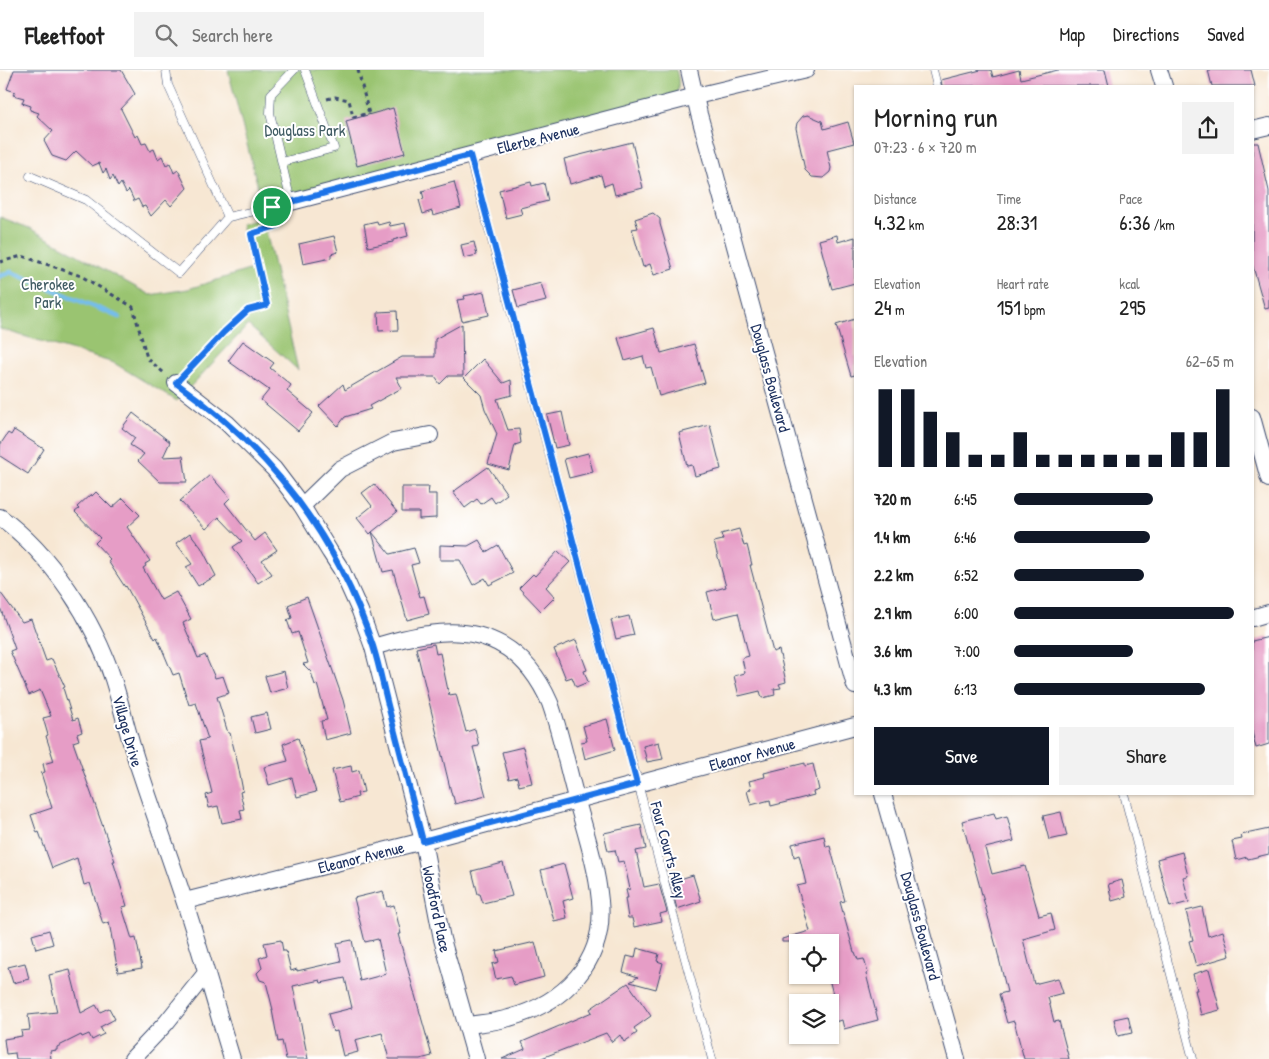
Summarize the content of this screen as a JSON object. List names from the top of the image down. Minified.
{"streets":{"street":["Ellerbe Avenue","Douglass Boulevard","Village Drive","Eleanor Avenue","Woodford Place"],"lane":["Four Courts Alley"]},"crossings":[["Ellerbe Avenue","Douglass Boulevard"],["Ellerbe Avenue","Four Courts Alley"],["Village Drive","Eleanor Avenue"],["Eleanor Avenue","Four Courts Alley"],["Eleanor Avenue","Woodford Place"]],"parks":["Douglass Park","Cherokee Park"],"page":{"header":"Fleetfoot","search":"Search here","nav":["Map","Directions","Saved"],"heading":["Morning run","07:23 · 6 × 720 m"],"stats":[["Distance","4.32 km"],["Time","28:31"],["Pace","6:36 /km"],["Elevation","24 m"],["Heart rate","151 bpm"],["kcal","295"]],"chart":["Elevation","62–65 m"],"list":[{"name":"720 m","note":"6:45"},{"name":"1.4 km","note":"6:46"},{"name":"2.2 km","note":"6:52"},{"name":"2.9 km","note":"6:00"},{"name":"3.6 km","note":"7:00"},{"name":"4.3 km","note":"6:13"}],"buttons":["Save","Share"]}}
